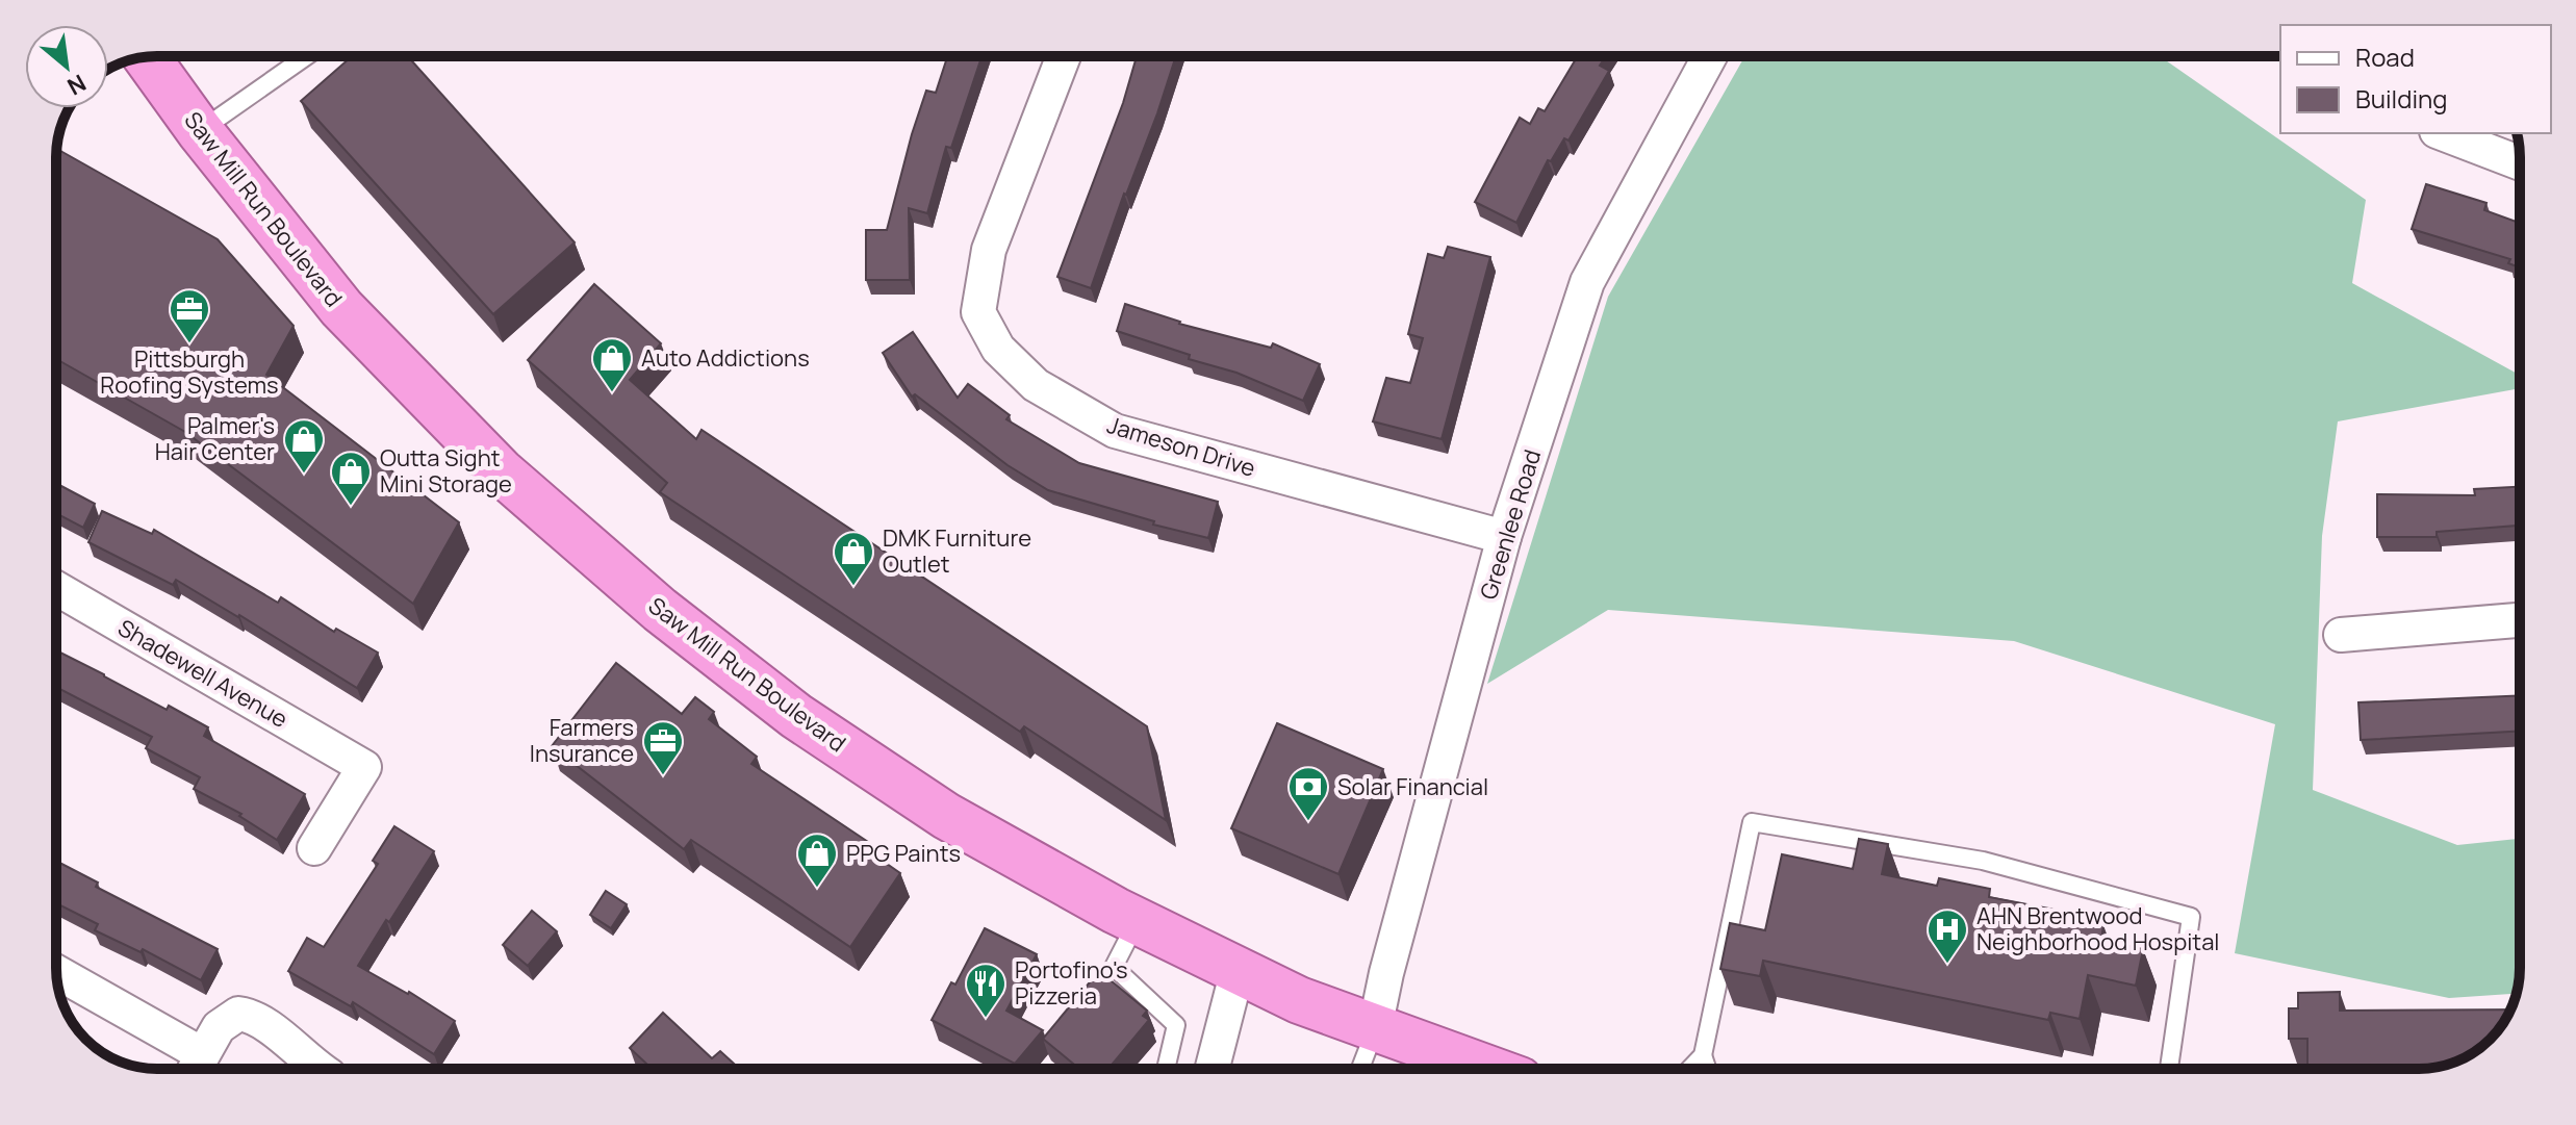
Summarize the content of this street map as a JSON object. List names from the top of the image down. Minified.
{"streets":{"highway":["Saw Mill Run Boulevard"],"street":["Jameson Drive","Greenlee Road","Shadewell Avenue"]},"crossings":[["Saw Mill Run Boulevard","Greenlee Road"],["Jameson Drive","Greenlee Road"]],"places":{"office":["Pittsburgh Roofing Systems","Farmers Insurance"],"shop":["Auto Addictions","Palmer's Hair Center","Outta Sight Mini Storage","DMK Furniture Outlet","PPG Paints"],"bank":["Solar Financial"],"hospital":["AHN Brentwood Neighborhood Hospital"],"restaurant":["Portofino's Pizzeria"]},"legend":["Road","Building"],"north":"bottom right"}
